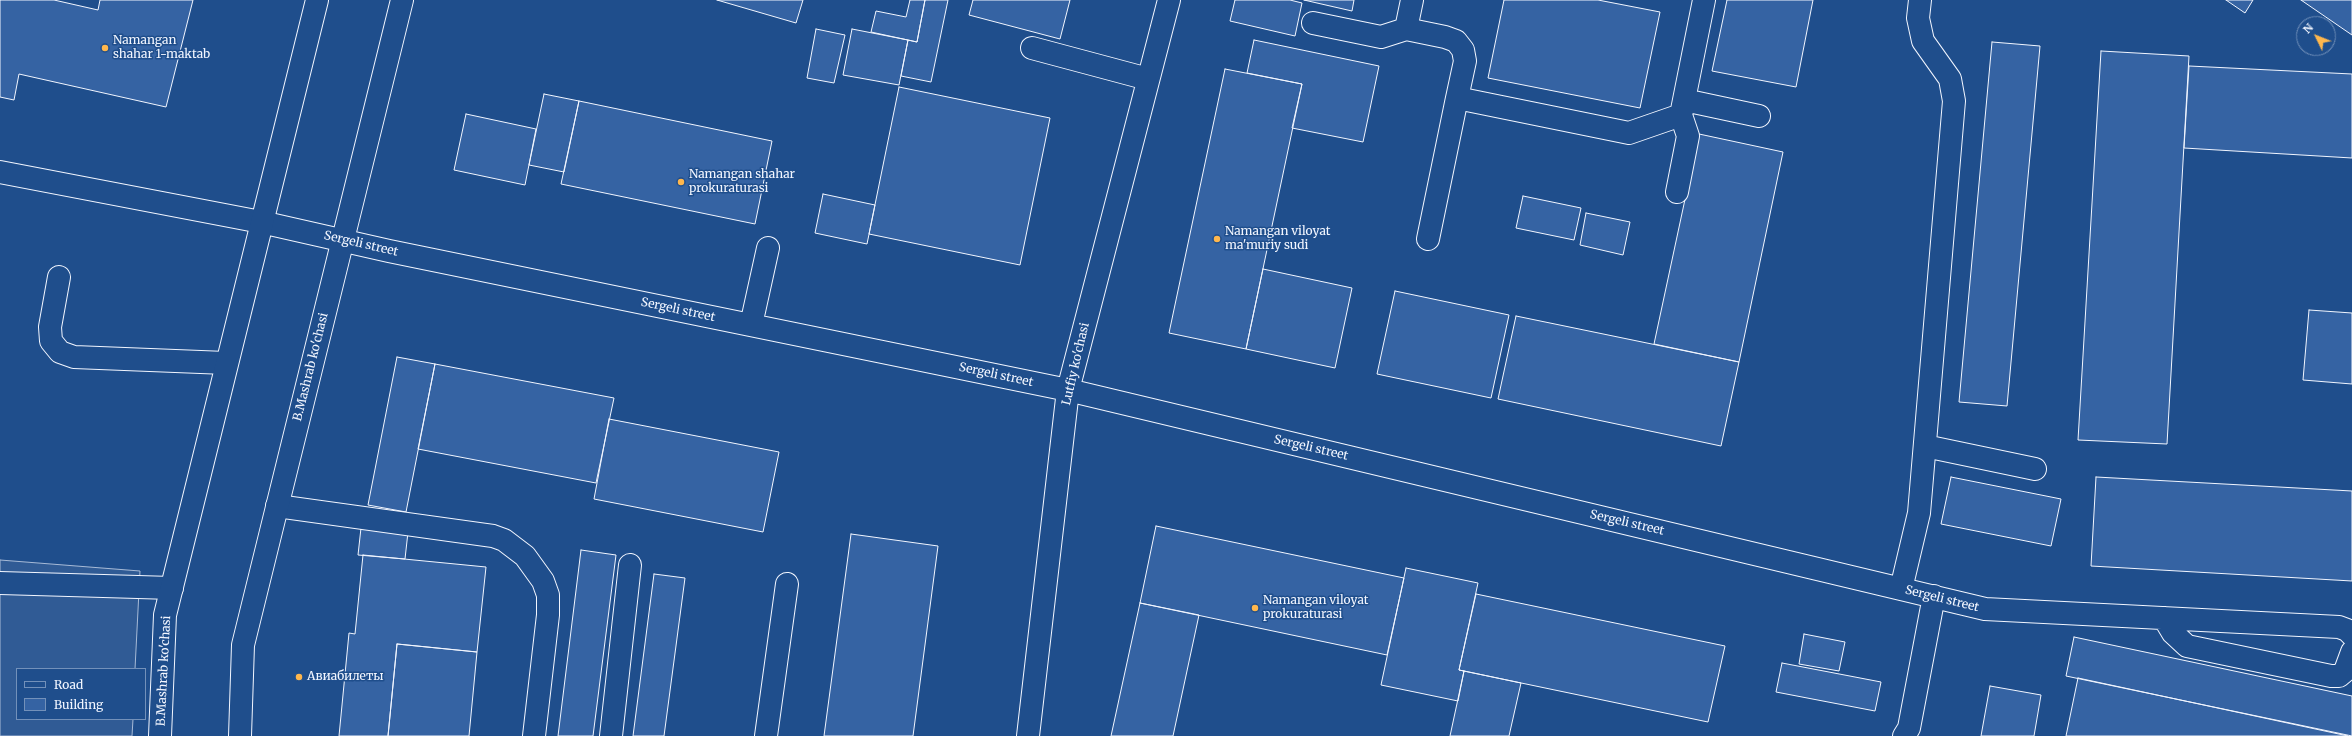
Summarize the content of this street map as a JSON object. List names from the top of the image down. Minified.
{"streets":{"street":["Sergeli street","Lutfiy ko'chasi","B.Mashrab ko'chasi"]},"crossings":[["Sergeli street","Lutfiy ko'chasi"],["Sergeli street","B.Mashrab ko'chasi"]],"places":["Namangan shahar 1-maktab","Namangan shahar prokuraturasi","Namangan viloyat ma'muriy sudi","Namangan viloyat prokuraturasi","Авиабилеты"],"legend":["Road","Building"],"north":"top left"}
